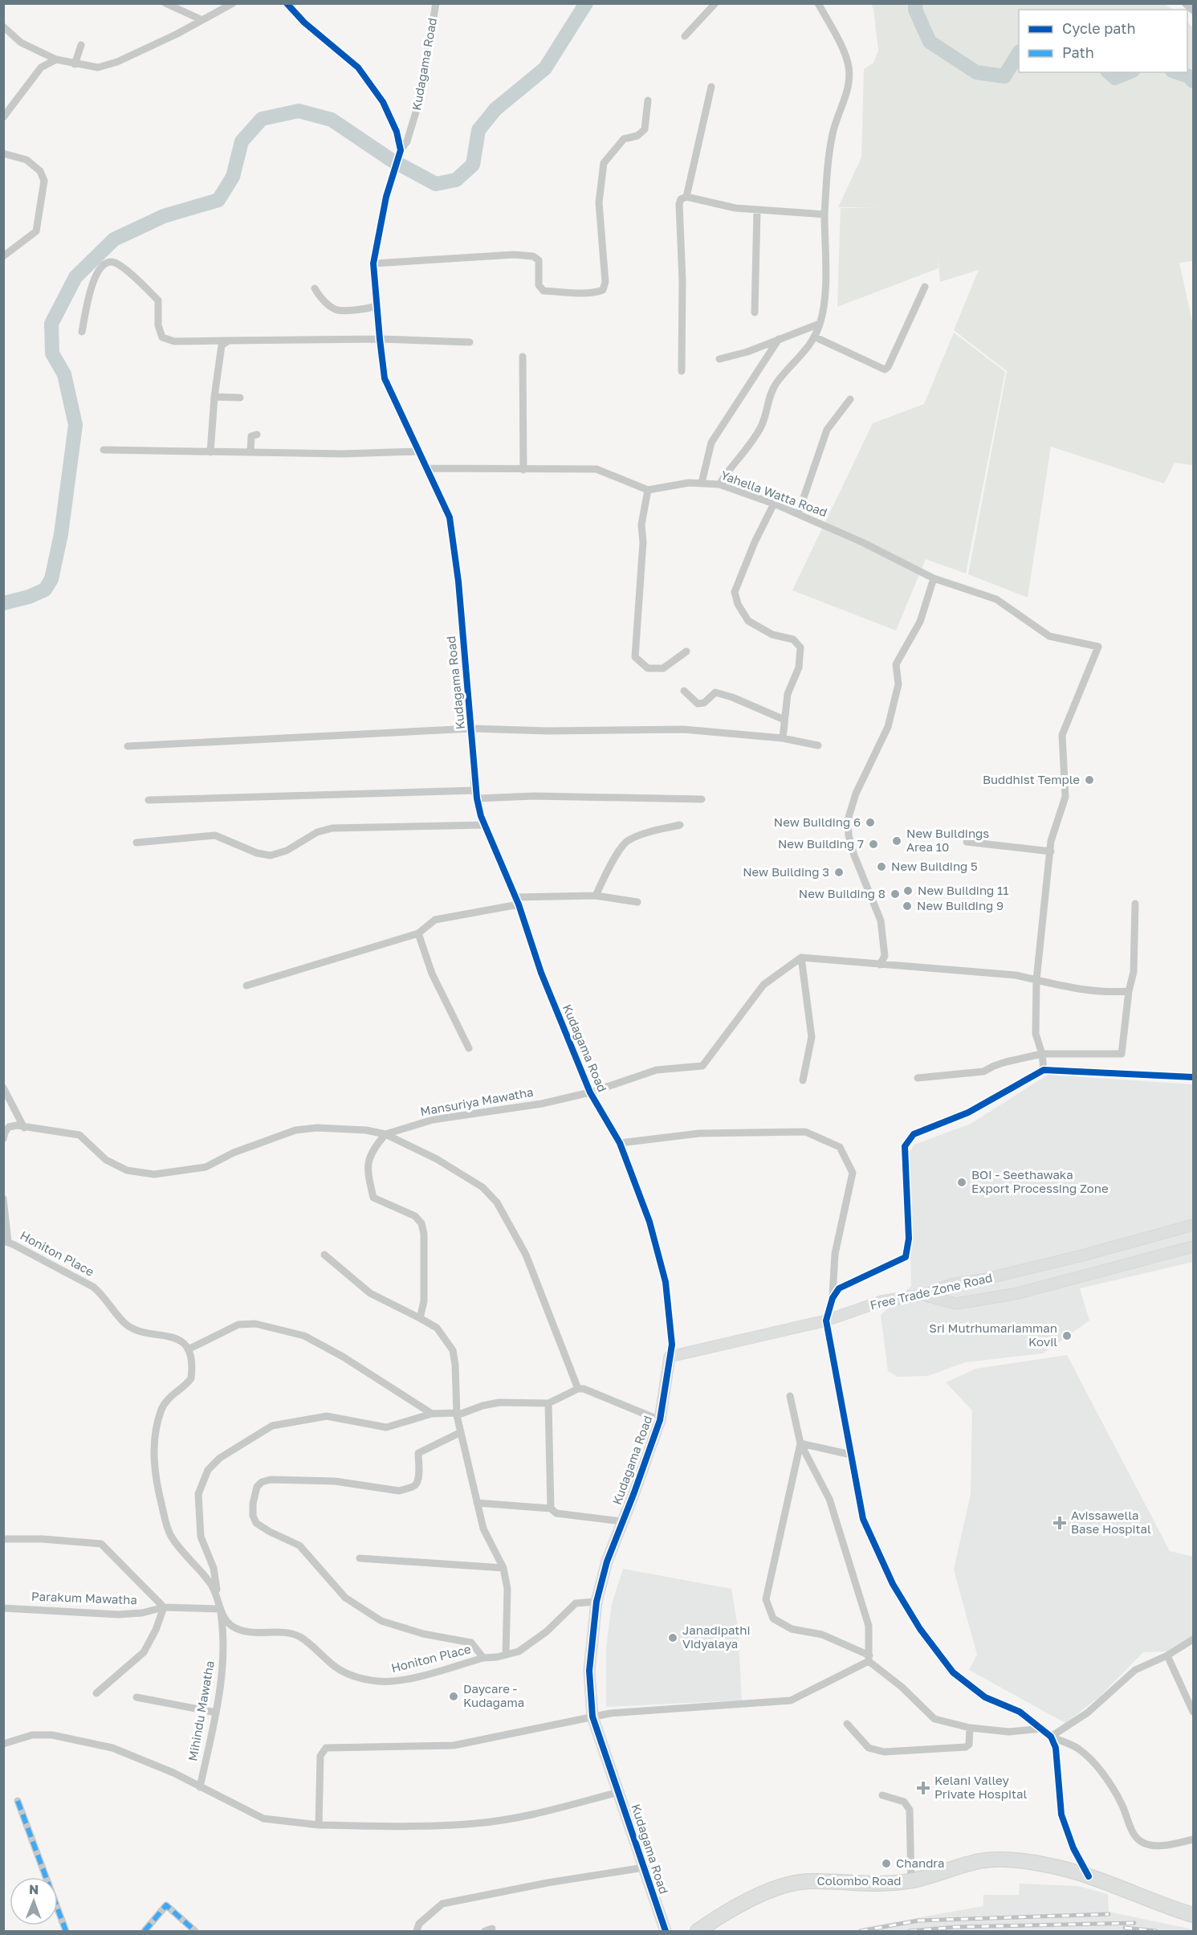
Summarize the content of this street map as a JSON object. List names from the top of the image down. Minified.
{"streets":{"highway":["Colombo Road"],"street":["Kudagama Road","Yahella Watta Road","Mansuriya Mawatha","Honiton Place","Free Trade Zone Road","Parakum Mawatha","Mihindu Mawatha"]},"crossings":[["Kudagama Road","Mansuriya Mawatha"],["Kudagama Road","Honiton Place"],["Kudagama Road","Free Trade Zone Road"],["Honiton Place","Mihindu Mawatha"]],"places":{"other":["Buddhist Temple","New Building 6","New Buildings Area 10","New Building 7","New Building 5","New Building 3","New Building 11","New Building 8","New Building 9","BOI - Seethawaka Export Processing Zone","Sri Mutrhumariamman Kovil","Janadipathi Vidyalaya","Daycare - Kudagama","Chandra"],"health":["Avissawella Base Hospital","Kelani Valley Private Hospital"]},"legend":["Cycle path","Path"],"north":"top"}
